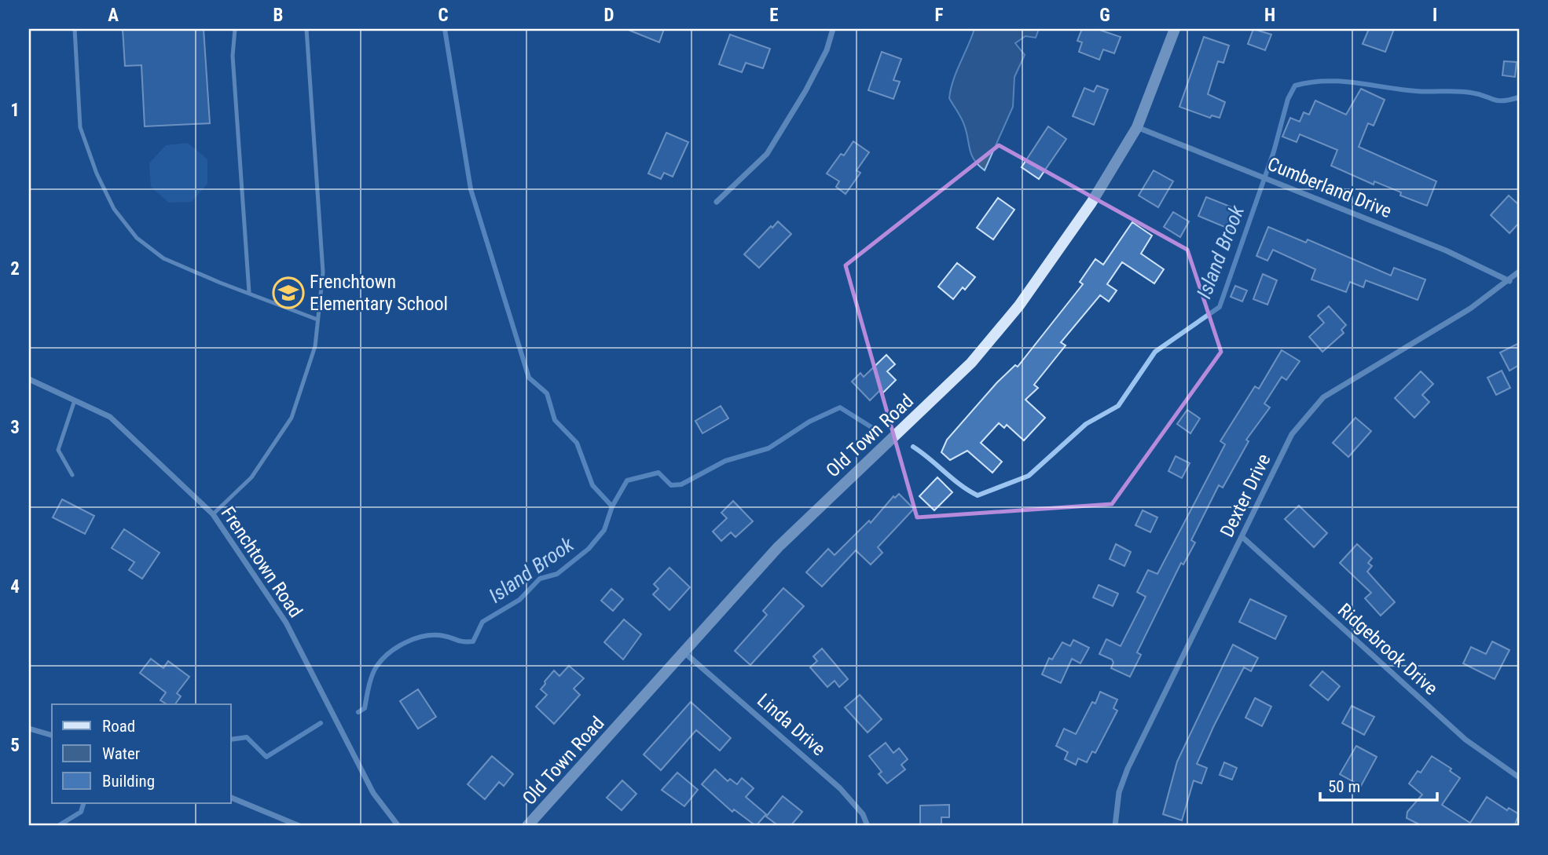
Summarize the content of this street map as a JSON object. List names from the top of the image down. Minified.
{"streets":{"main road":["Old Town Road"],"street":["Cumberland Drive","Dexter Drive","Frenchtown Road","Ridgebrook Drive","Linda Drive"]},"crossings":[["Cumberland Drive","Old Town Road"],["Cumberland Drive","Dexter Drive"],["Old Town Road","Linda Drive"],["Dexter Drive","Ridgebrook Drive"]],"water":["Island Brook"],"places":{"school or university":["Frenchtown Elementary School"]},"legend":["Road","Water","Building"],"scale_bar":"50 m","grid":{"columns":["A","B","C","D","E","F","G","H","I"],"rows":["1","2","3","4","5"]}}
